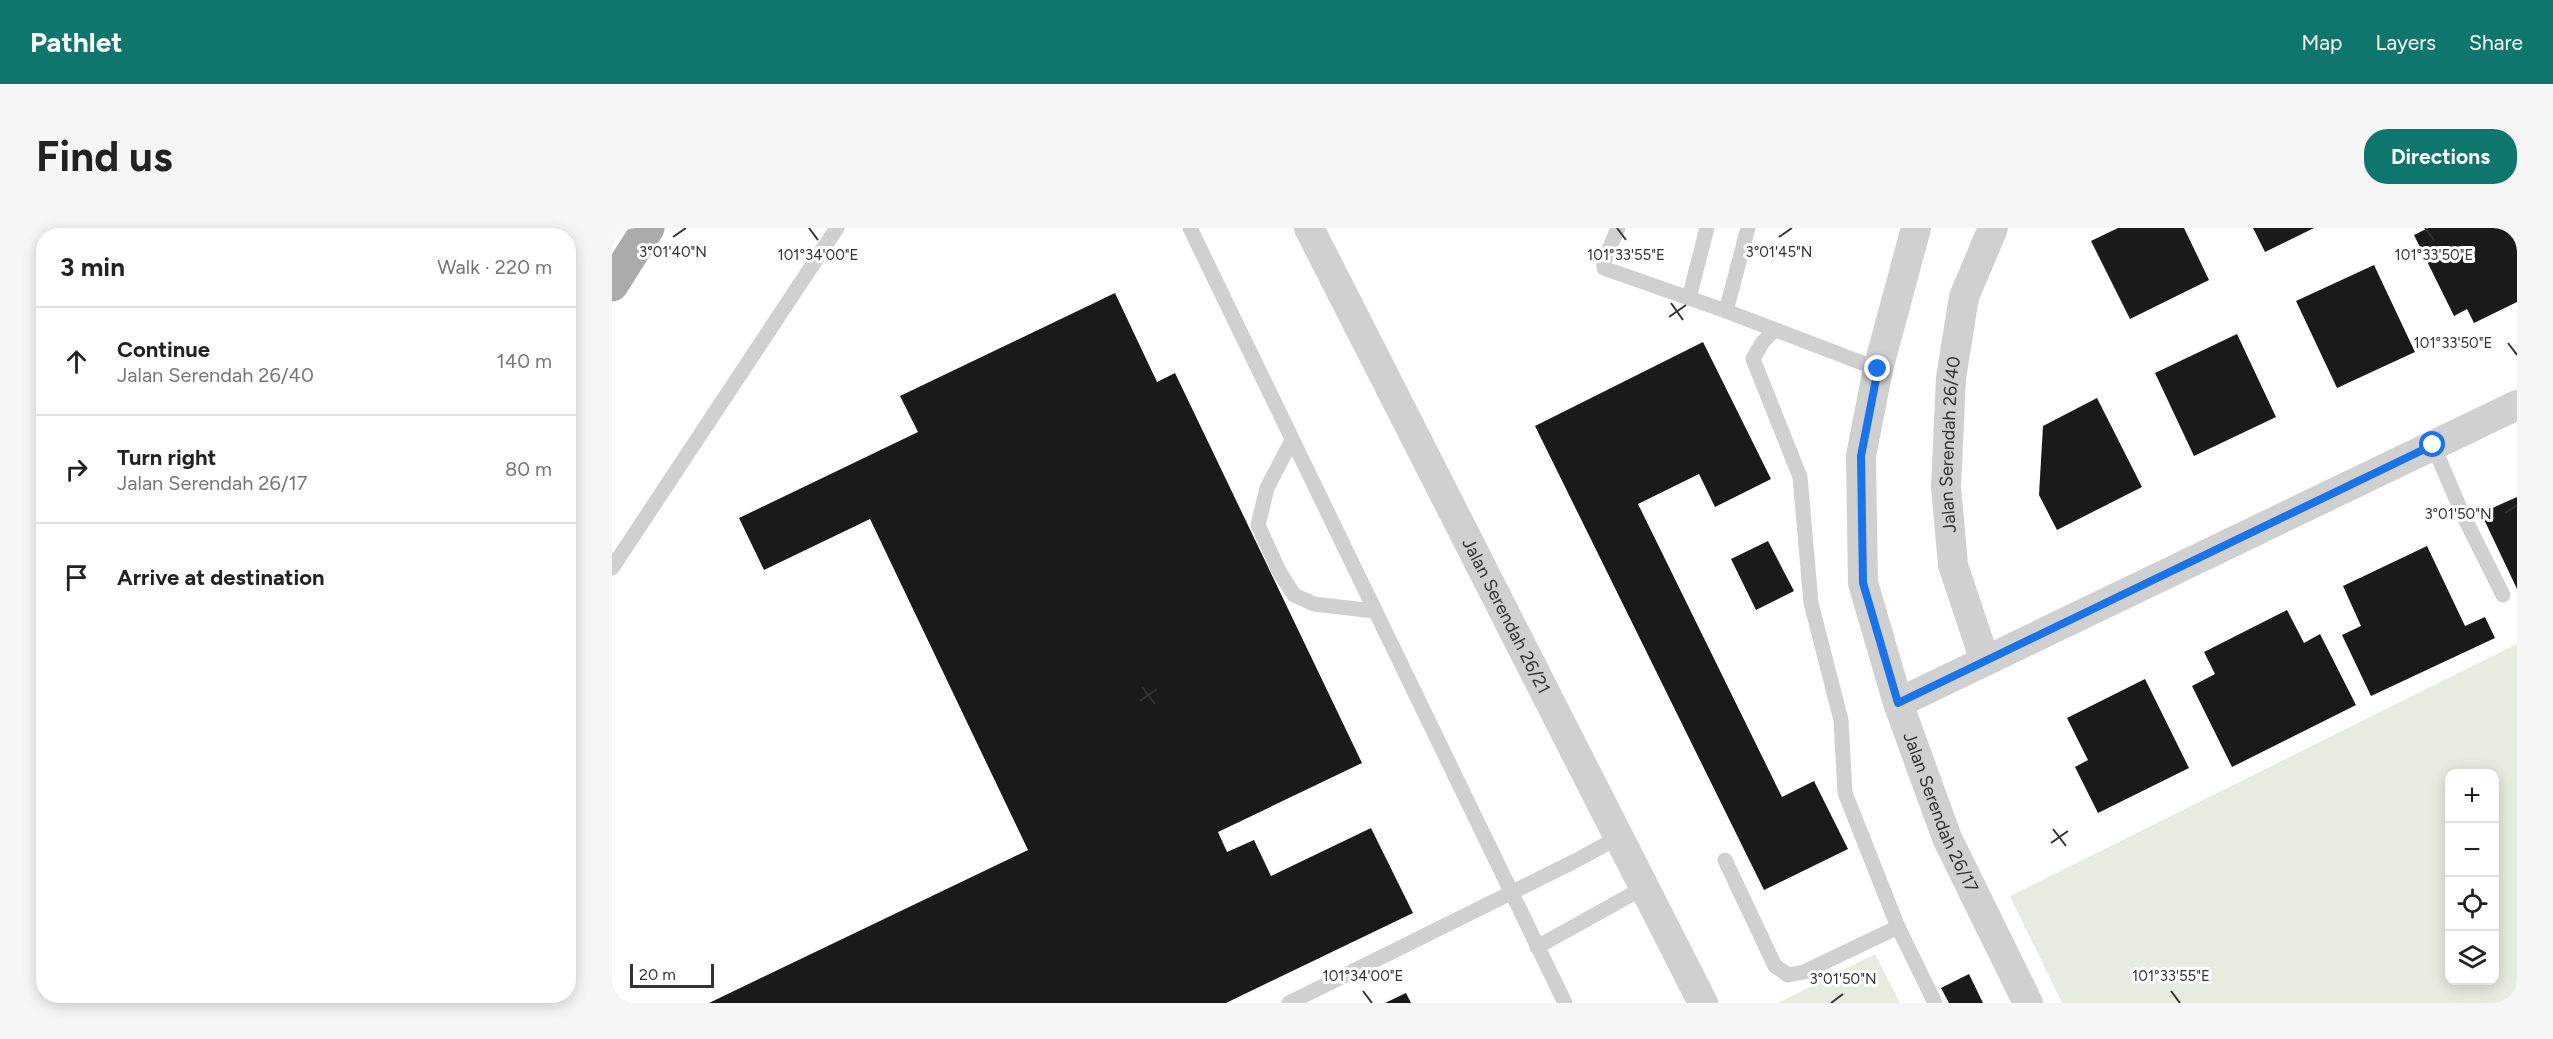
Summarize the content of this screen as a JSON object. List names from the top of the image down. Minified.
{"streets":{"street":["Jalan Serendah 26/40","Jalan Serendah 26/21","Jalan Serendah 26/17"]},"scale_bar":"20 m","page":{"header":"Pathlet","nav":["Map","Layers","Share"],"buttons":"Directions","title":"Find us","heading":["3 min","Walk · 220 m"],"list":[["Continue","Jalan Serendah 26/40","140 m"],["Turn right","Jalan Serendah 26/17","80 m"],"Arrive at destination"],"map_buttons":["+","−"],"scale":"20 m"},"coordinates":["3°01'40\"N","3°01'45\"N","101°34'00\"E","101°33'55\"E","101°33'50\"E","3°01'50\"N"]}
